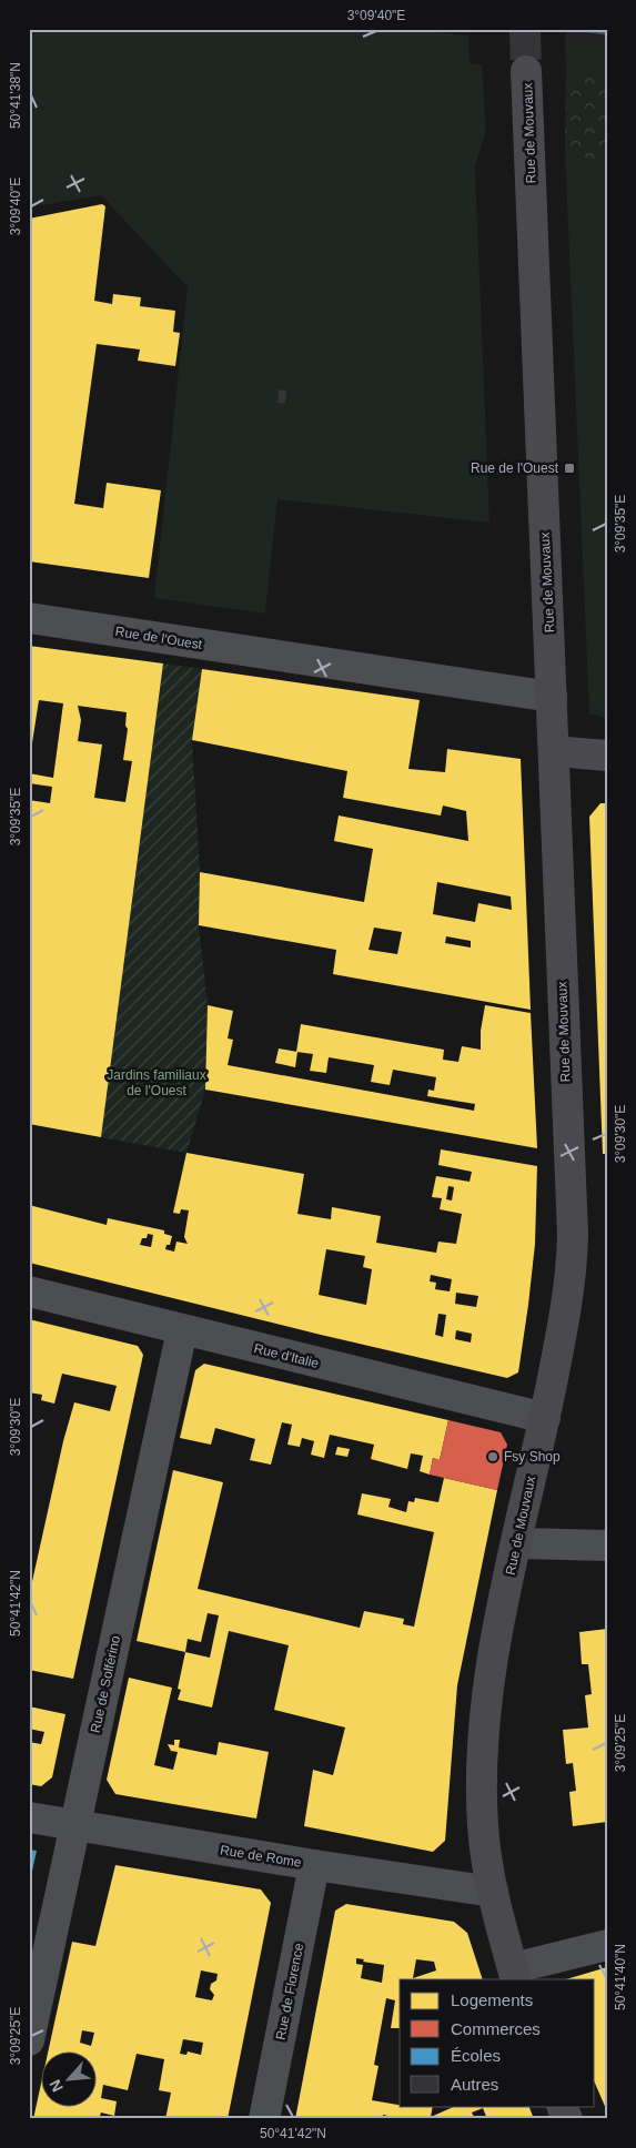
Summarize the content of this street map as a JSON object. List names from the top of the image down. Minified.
{"streets":{"main road":["Rue de Mouvaux"],"street":["Rue de l'Ouest","Rue d'Italie","Rue de Solférino","Rue de Rome","Rue de Florence"]},"crossings":[["Rue de Mouvaux","Rue de l'Ouest"],["Rue de Mouvaux","Rue d'Italie"],["Rue de Mouvaux","Rue de Rome"],["Rue d'Italie","Rue de Solférino"],["Rue de Solférino","Rue de Rome"],["Rue de Rome","Rue de Florence"]],"parks":["Jardins familiaux de l'Ouest"],"places":{"transit":["Rue de l'Ouest"],"other":["Fsy Shop"]},"legend":["Logements","Commerces","Écoles","Autres"],"north":"bottom left","coordinates":["3°09'40\"E","50°41'38\"N","3°09'35\"E","3°09'30\"E","50°41'42\"N","3°09'25\"E","50°41'40\"N"]}
